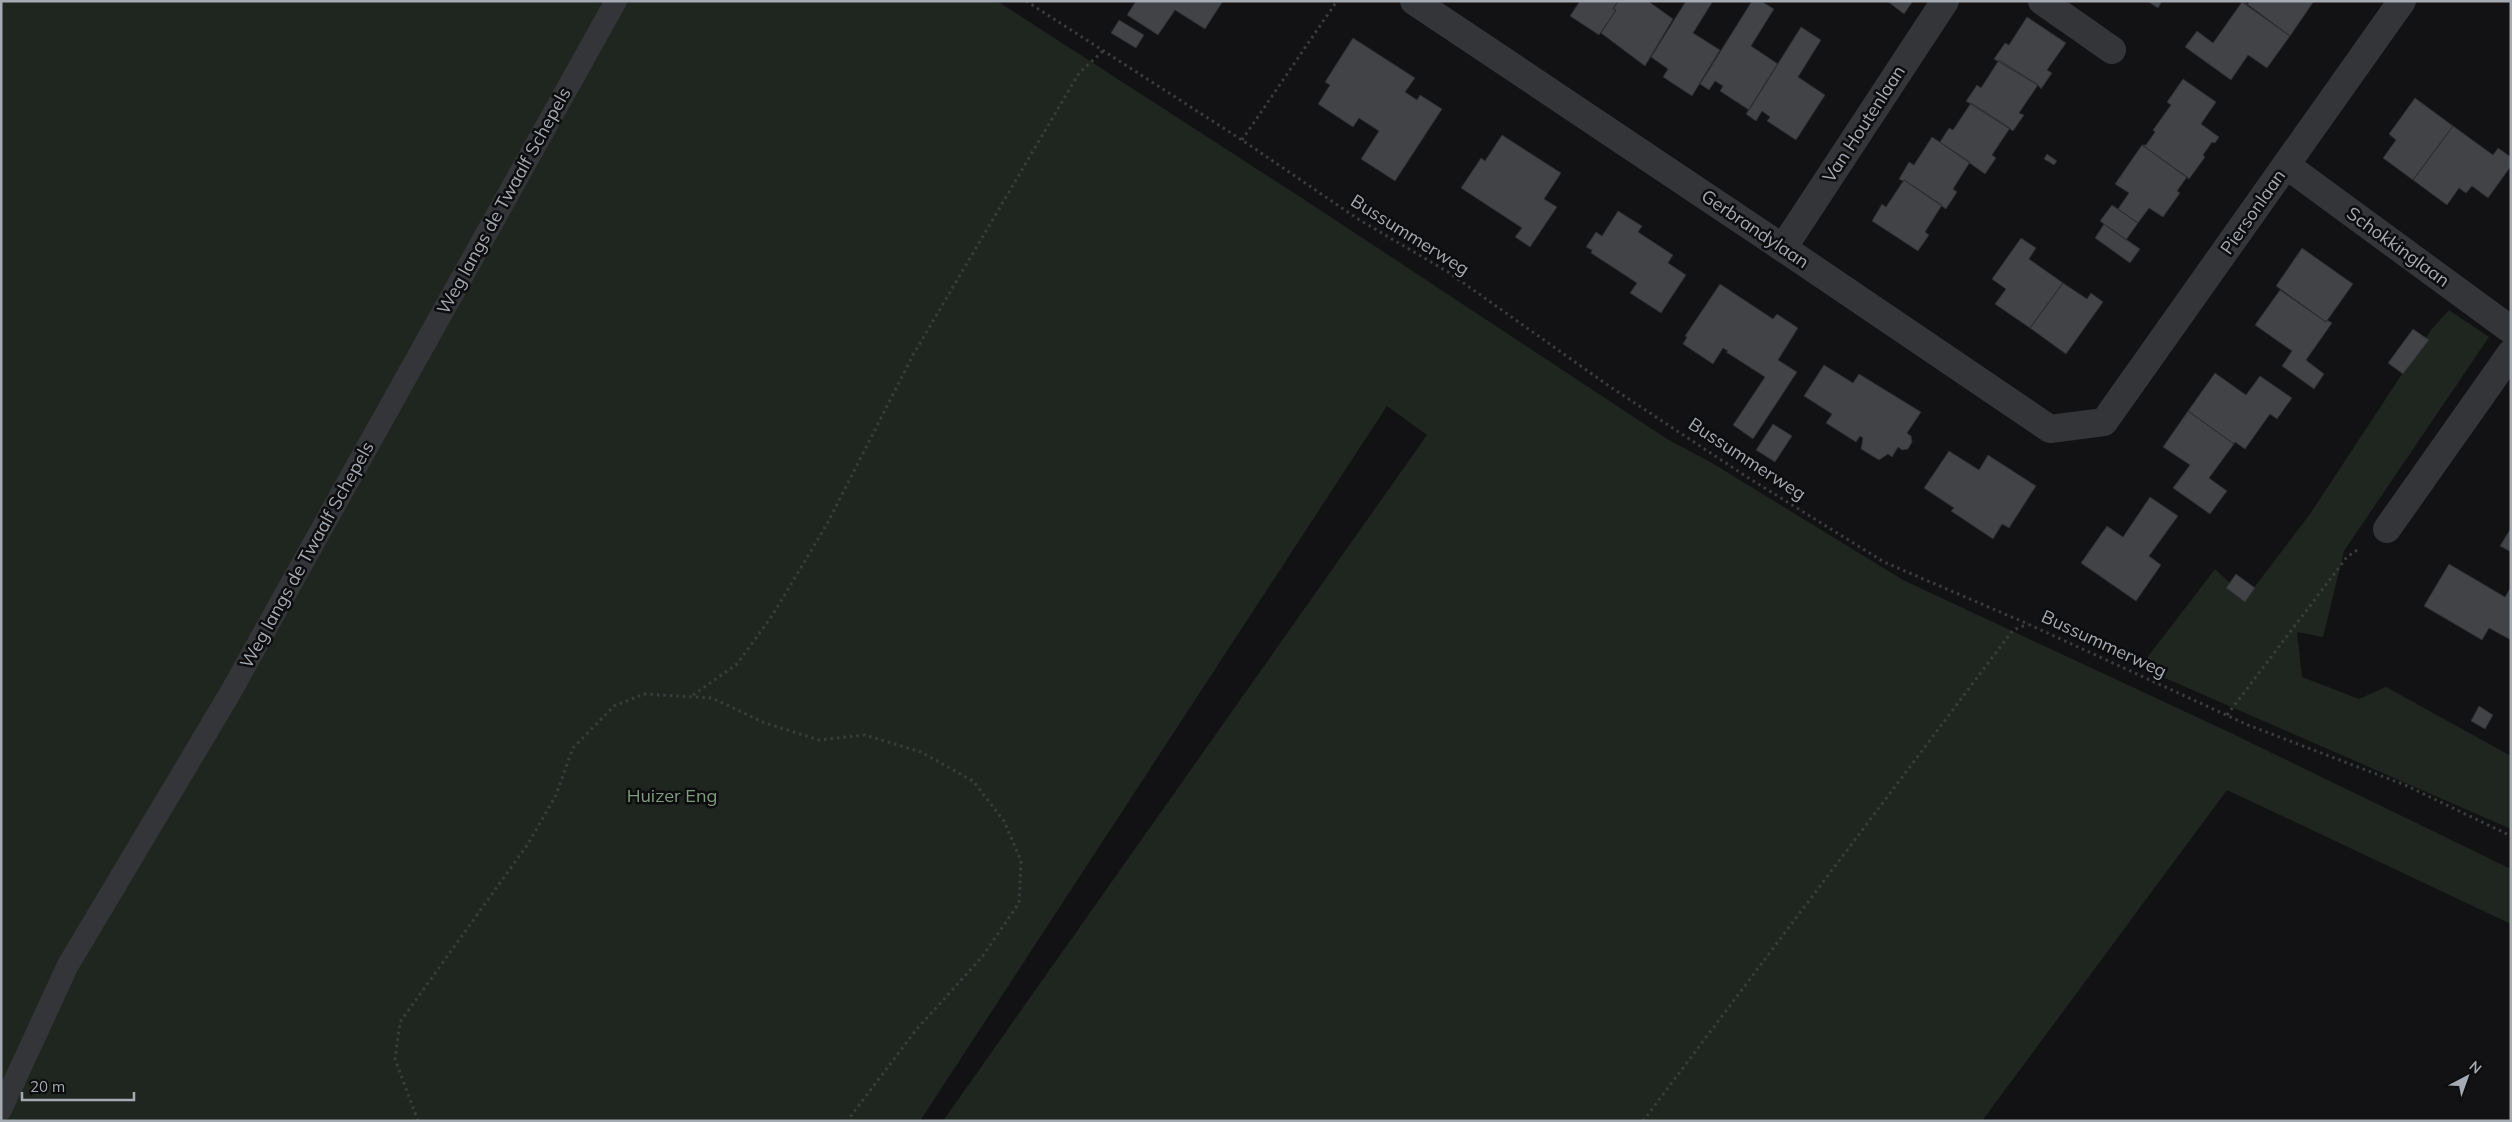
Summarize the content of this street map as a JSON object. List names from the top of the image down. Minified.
{"streets":{"street":["Van Houtenlaan","Piersonlaan","Gerbrandylaan","Schokkinglaan"],"lane":["Weg langs de Twaalf Schepels"],"path":["Bussummerweg"]},"crossings":[["Van Houtenlaan","Gerbrandylaan"],["Piersonlaan","Gerbrandylaan"],["Piersonlaan","Schokkinglaan"]],"parks":["Huizer Eng"],"scale_bar":"20 m","north":"top right"}
